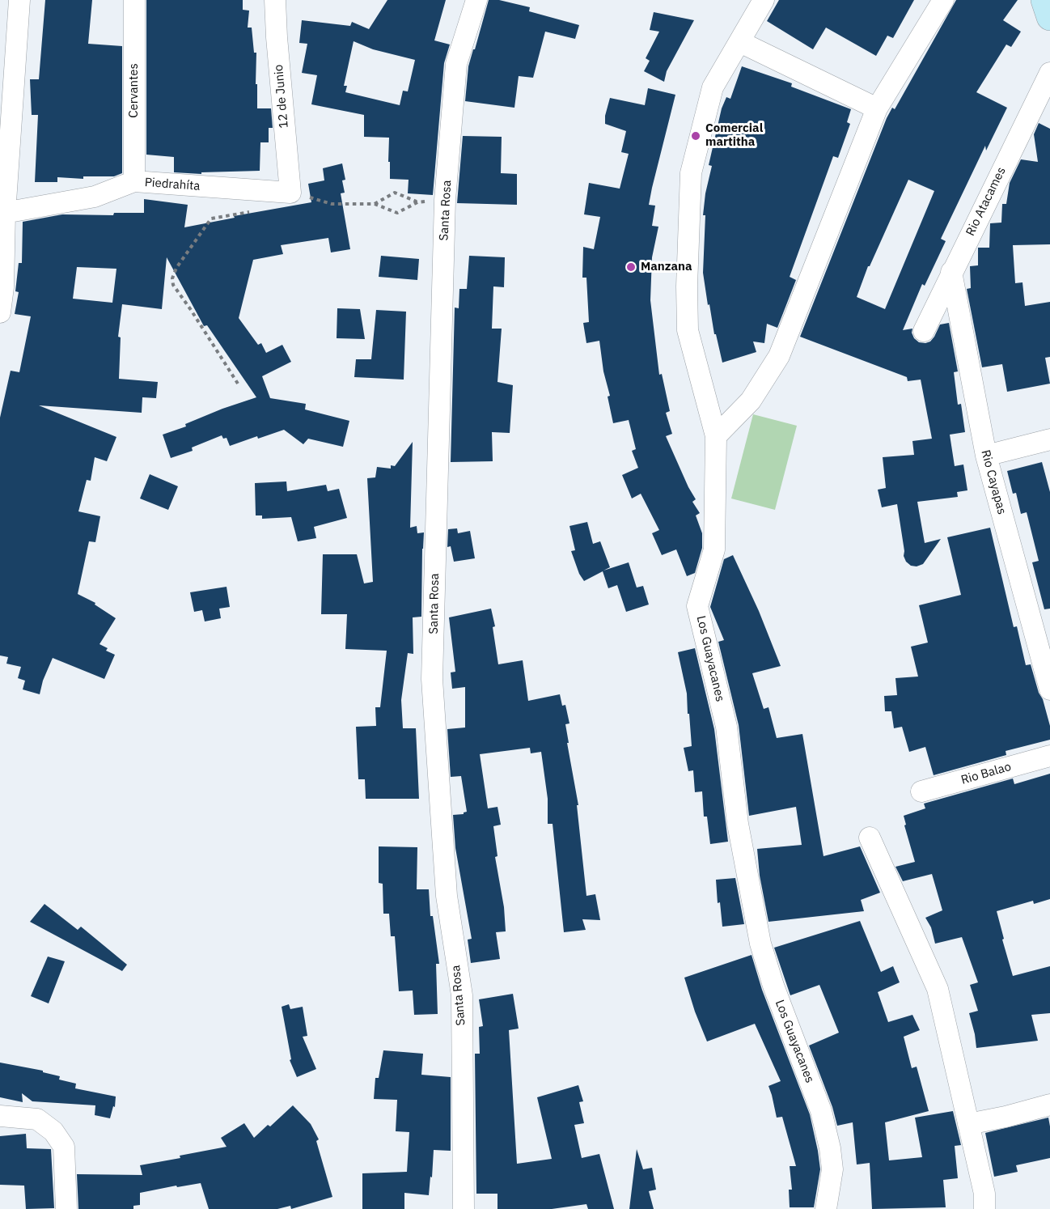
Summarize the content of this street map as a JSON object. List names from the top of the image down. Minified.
{"streets":{"street":["Cervantes","12 de Junio","Piedrahíta","Rio Atacames","Santa Rosa","Rio Cayapas","Los Guayacanes","Rio Balao"]},"crossings":[["Cervantes","Piedrahíta"],["12 de Junio","Piedrahíta"],["Rio Atacames","Rio Cayapas"]],"places":["Comercial martitha","Manzana"]}
